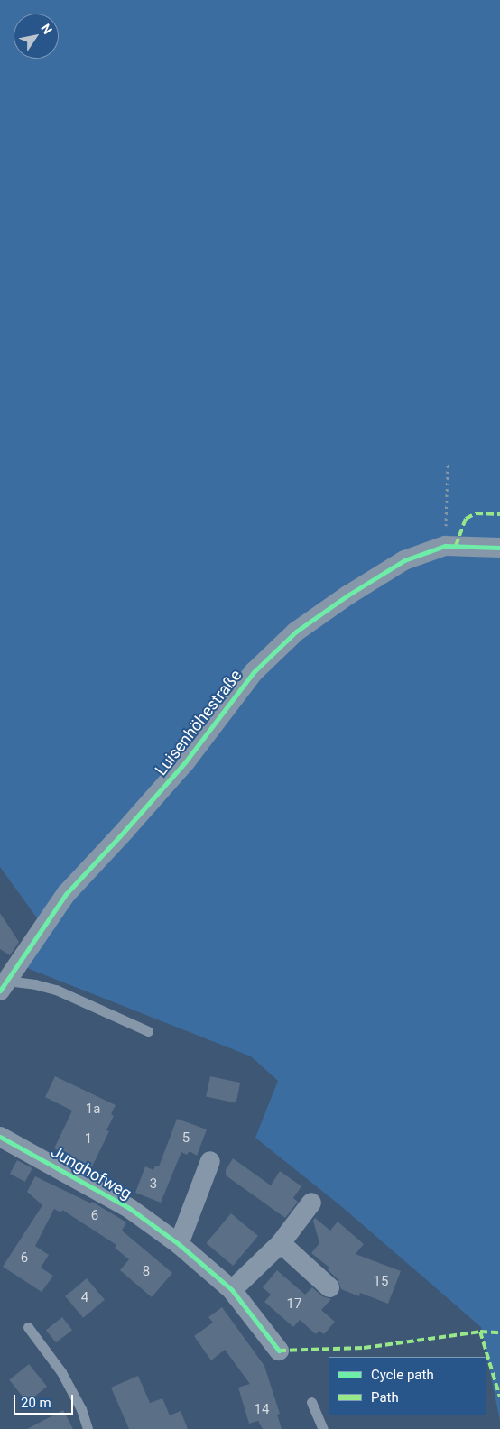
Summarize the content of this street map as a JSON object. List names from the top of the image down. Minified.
{"streets":{"street":["Luisenhöhestraße","Junghofweg"]},"house_numbers":["1a","5","1","3","6","6","8","15","4","17","14"],"legend":["Cycle path","Path"],"scale_bar":"20 m","north":"top right"}
